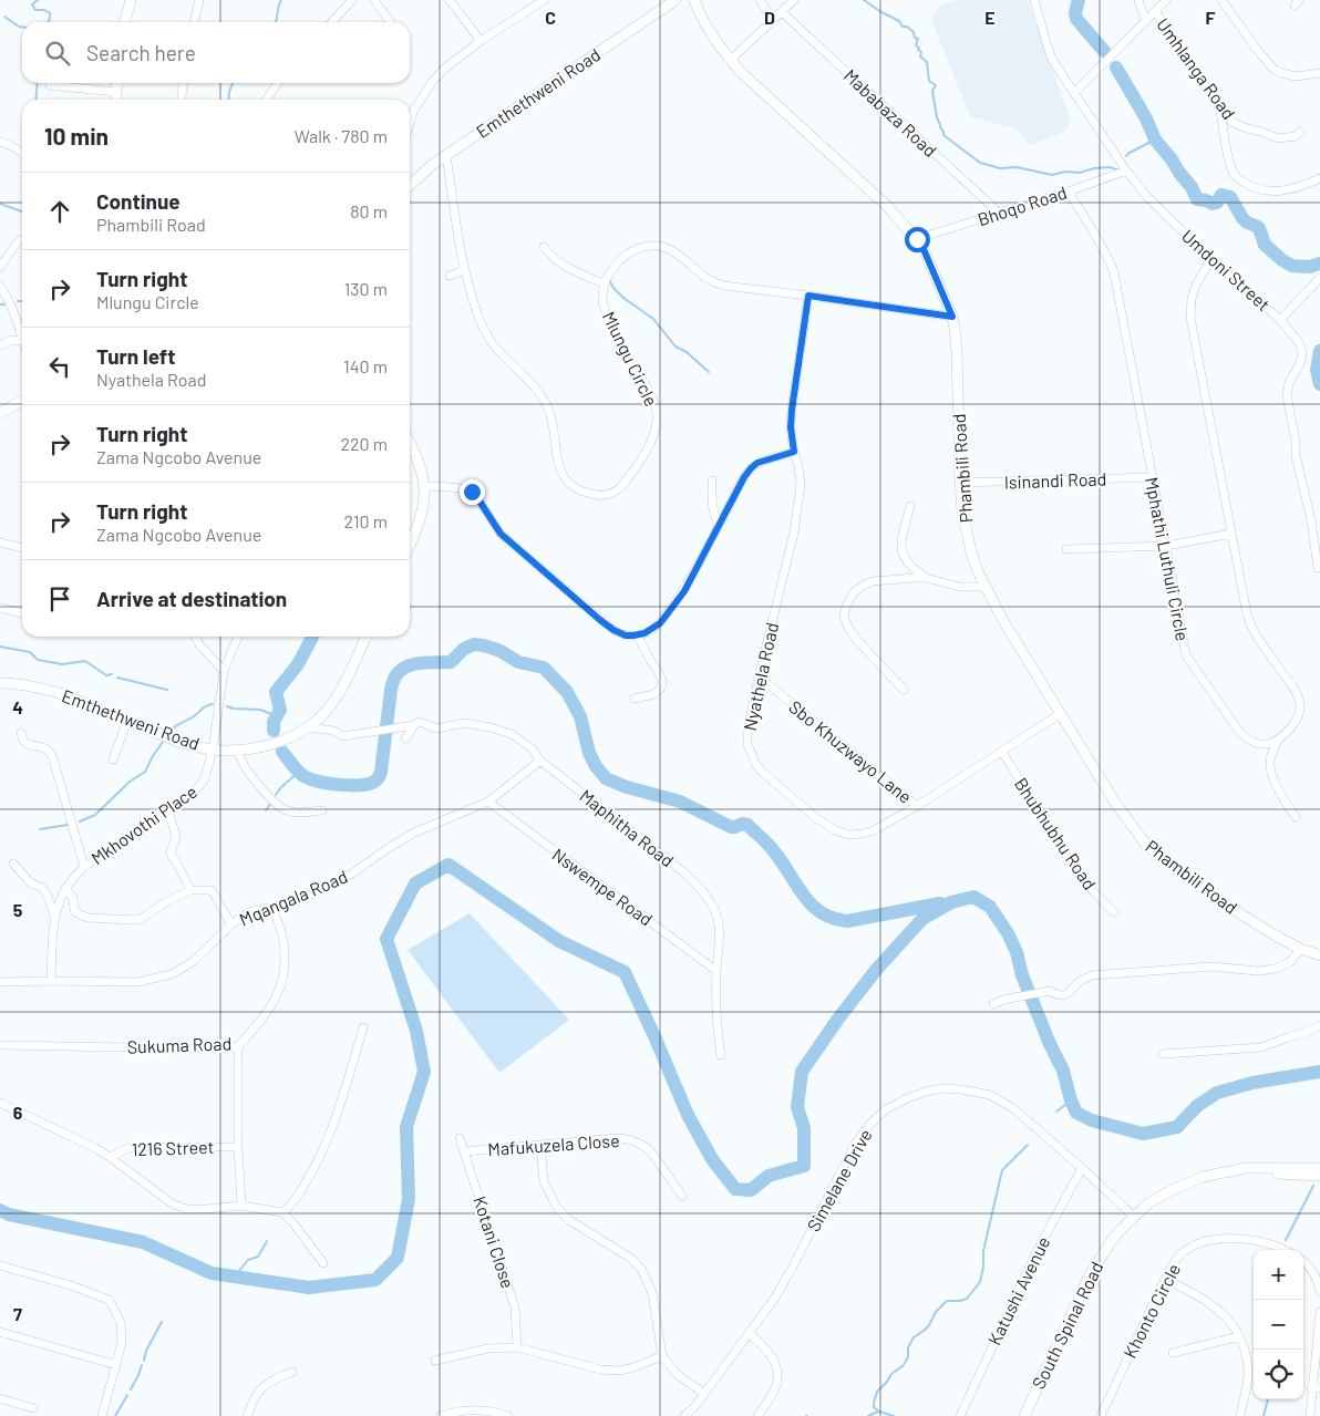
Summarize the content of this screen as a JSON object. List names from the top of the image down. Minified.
{"streets":{"street":["Umhlanga Road","Emthethweni Road","Mababaza Road","Bhoqo Road","Umdoni Street","Mlungu Circle","Phambili Road","Isinandi Road","Mphathi Luthuli Circle","Nyathela Road","Sbo Khuzwayo Lane","Mkhovothi Place","Maphitha Road","Bhubhubhu Road","Nswempe Road","Mqangala Road","Sukuma Road","Mafukuzela Close","1216 Street","Simelane Drive","Kotani Close","Katushi Avenue","Khonto Circle","South Spinal Road"]},"crossings":[["Emthethweni Road","Mlungu Circle"],["Emthethweni Road","Mkhovothi Place"],["Emthethweni Road","Maphitha Road"],["Mababaza Road","Bhoqo Road"],["Bhoqo Road","Umdoni Street"],["Bhoqo Road","Phambili Road"],["Bhoqo Road","Mphathi Luthuli Circle"],["Phambili Road","Isinandi Road"],["Phambili Road","Nyathela Road"],["Isinandi Road","Mphathi Luthuli Circle"],["Nyathela Road","Sbo Khuzwayo Lane"],["Nyathela Road","Bhubhubhu Road"],["Mkhovothi Place","Mqangala Road"],["Maphitha Road","Nswempe Road"],["Maphitha Road","Mqangala Road"],["Nswempe Road","Mqangala Road"],["Mqangala Road","Sukuma Road"],["Mafukuzela Close","Kotani Close"],["Simelane Drive","Katushi Avenue"],["Simelane Drive","South Spinal Road"]],"page":{"search":"Search here","heading":["10 min","Walk · 780 m"],"list":[["Continue","Phambili Road","80 m"],["Turn right","Mlungu Circle","130 m"],["Turn left","Nyathela Road","140 m"],["Turn right","Zama Ngcobo Avenue","220 m"],["Turn right","Zama Ngcobo Avenue","210 m"],"Arrive at destination"],"map_buttons":["+","−"]},"grid":{"columns":["C","D","E","F"],"rows":["4","5","6","7"]}}
